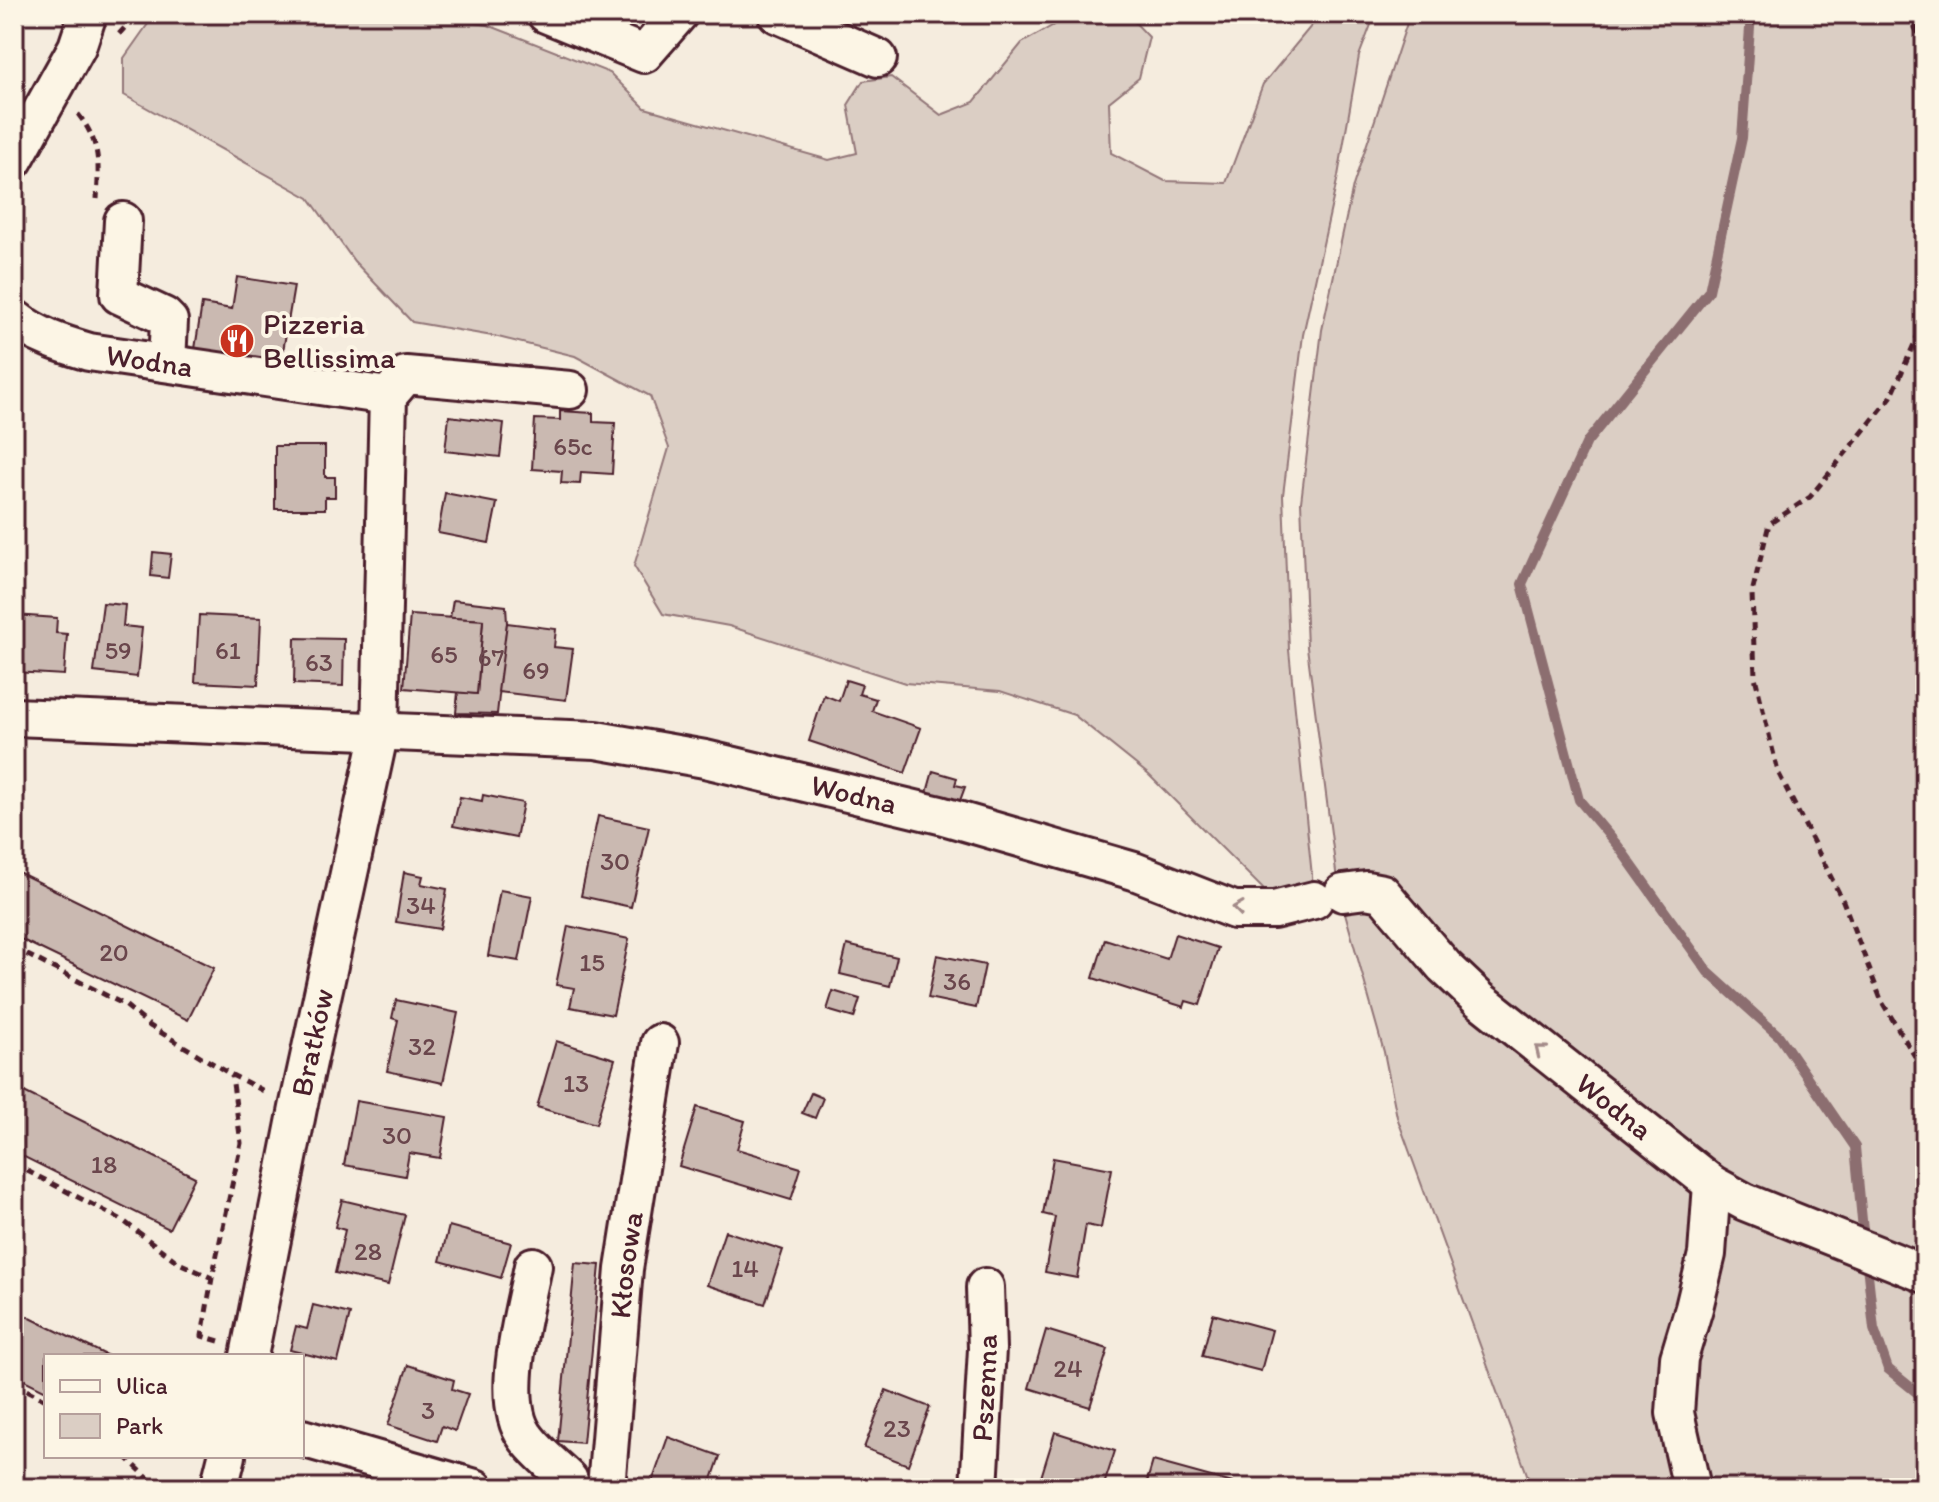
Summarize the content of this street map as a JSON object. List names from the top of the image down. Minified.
{"streets":{"street":["Wodna","Bratków","Kłosowa","Pszenna"]},"crossings":[["Wodna","Bratków"]],"one_way":["Wodna"],"places":{"restaurant":["Pizzeria Bellissima"]},"house_numbers":["65c","59","61","65","67","63","69","30","34","20","15","36","32","13","30","18","28","14","24","3","23"],"legend":["Ulica","Park"]}
